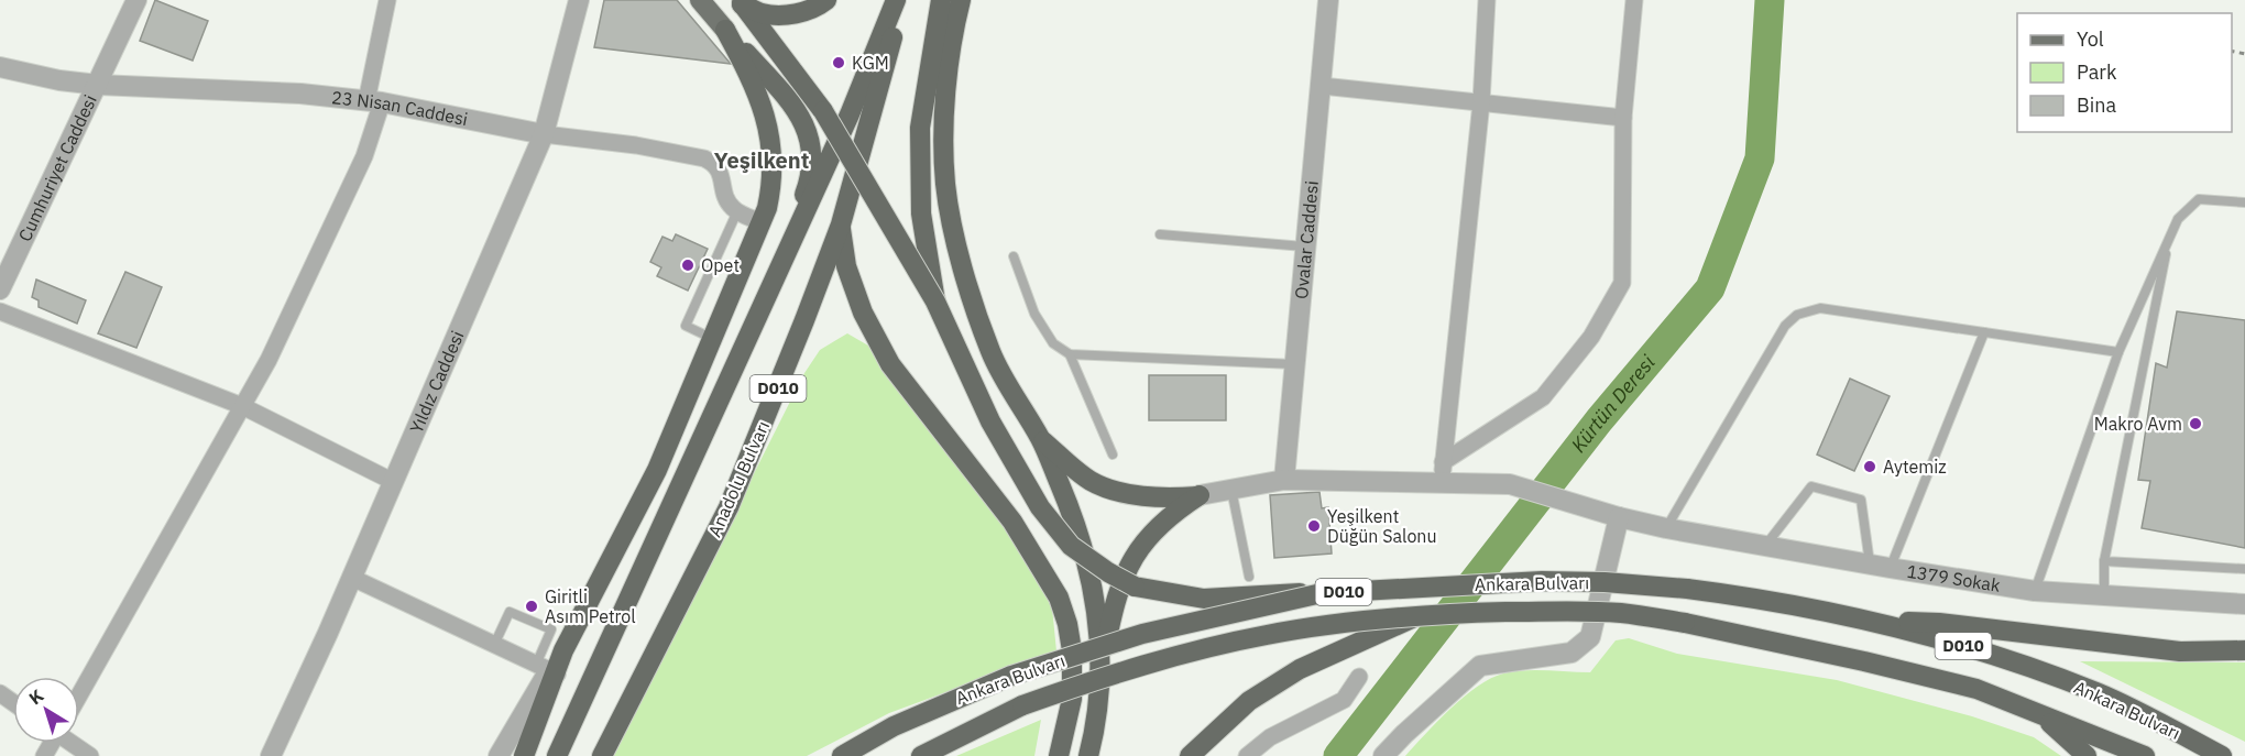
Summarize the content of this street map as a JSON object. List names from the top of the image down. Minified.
{"streets":{"highway":["D010","Anadolu Bulvarı","Ankara Bulvarı"],"street":["23 Nisan Caddesi","Cumhuriyet Caddesi","Ovalar Caddesi","Yıldız Caddesi","1379 Sokak"]},"crossings":[["23 Nisan Caddesi","Cumhuriyet Caddesi"],["23 Nisan Caddesi","Yıldız Caddesi"],["Ovalar Caddesi","1379 Sokak"]],"districts":["Yeşilkent"],"water":["Kürtün Deresi"],"places":["KGM","Opet","Makro Avm","Aytemiz","Yeşilkent Düğün Salonu","Giritli Asım Petrol"],"legend":["Yol","Park","Bina"],"north":"top left"}
